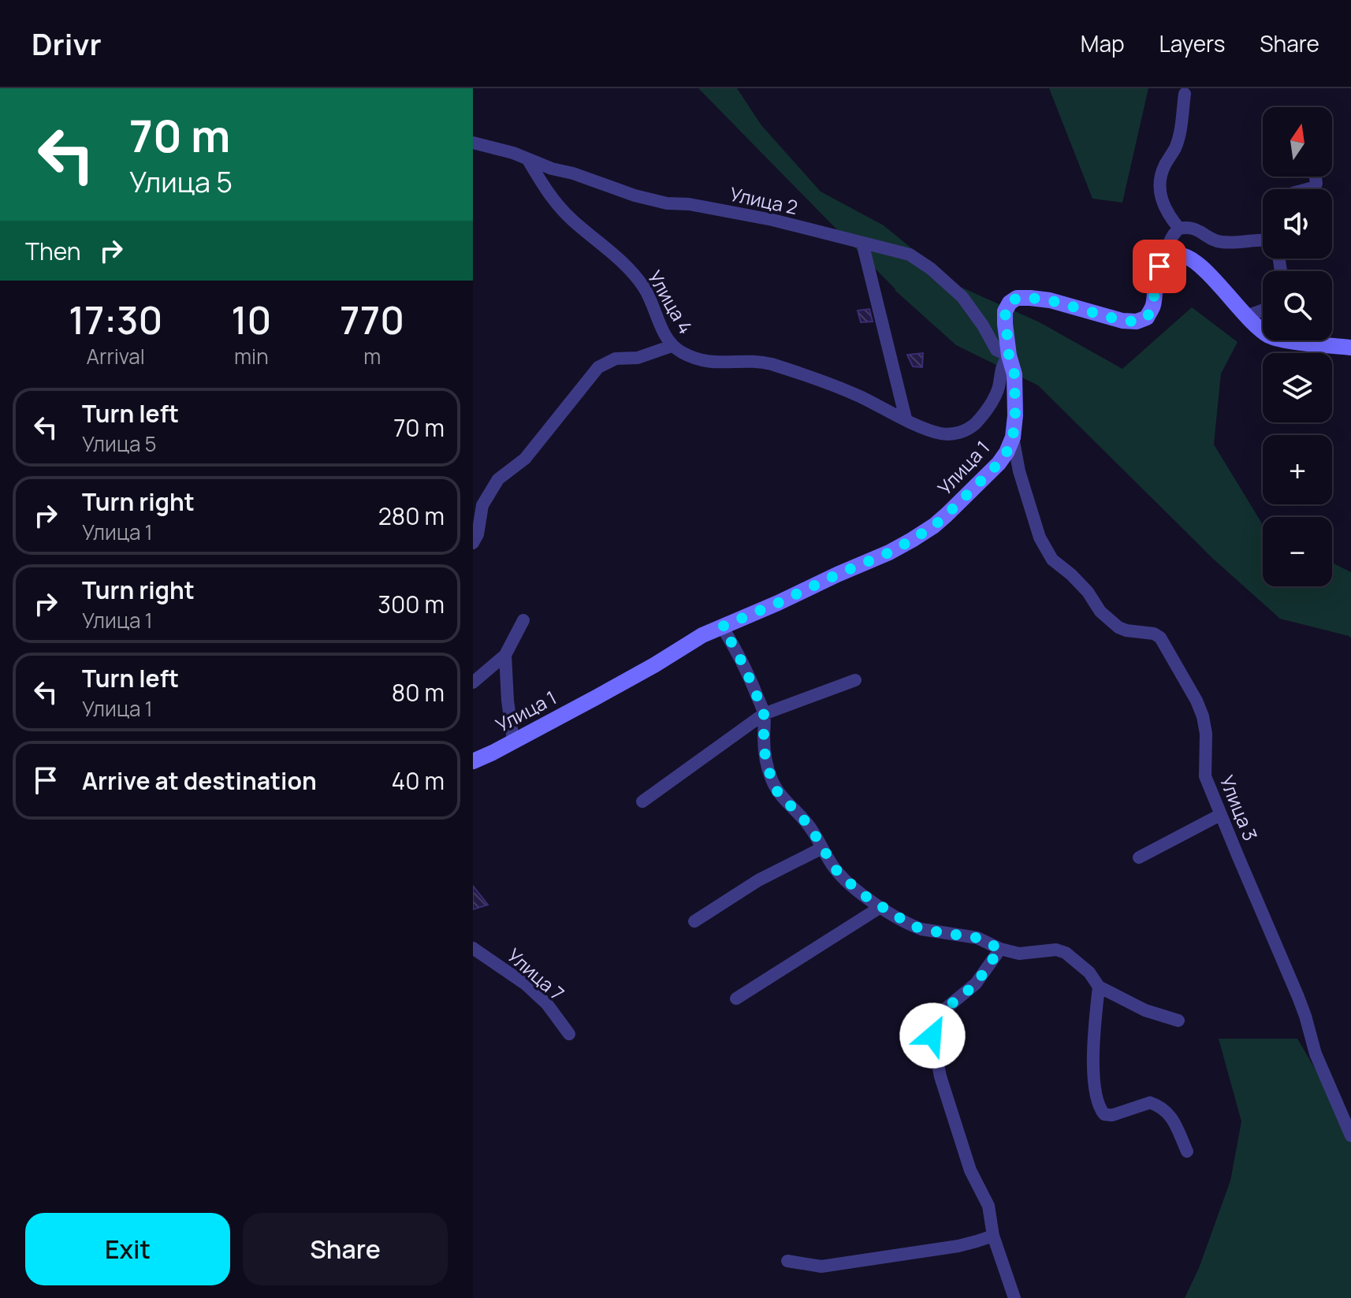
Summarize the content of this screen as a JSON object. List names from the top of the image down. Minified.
{"streets":{"main road":["Улица 1"],"street":["Улица 2","Улица 4","Улица 3","Улица 7"]},"crossings":[["Улица 2","Улица 4"],["Улица 2","Улица 1"],["Улица 4","Улица 1"],["Улица 1","Улица 3"]],"north":"top","page":{"header":"Drivr","nav":["Map","Layers","Share"],"turn":["70 m","Улица 5"],"map_buttons":["+","−"],"then":"Then","eta":["17:30","Arrival","10","min","770","m"],"list":[{"name":"Turn left","note":"Улица 5","value":"70 m"},{"name":"Turn right","note":"Улица 1","value":"280 m"},{"name":"Turn right","note":"Улица 1","value":"300 m"},{"name":"Turn left","note":"Улица 1","value":"80 m"},{"name":"Arrive at destination","value":"40 m"}],"buttons":["Exit","Share"]}}
